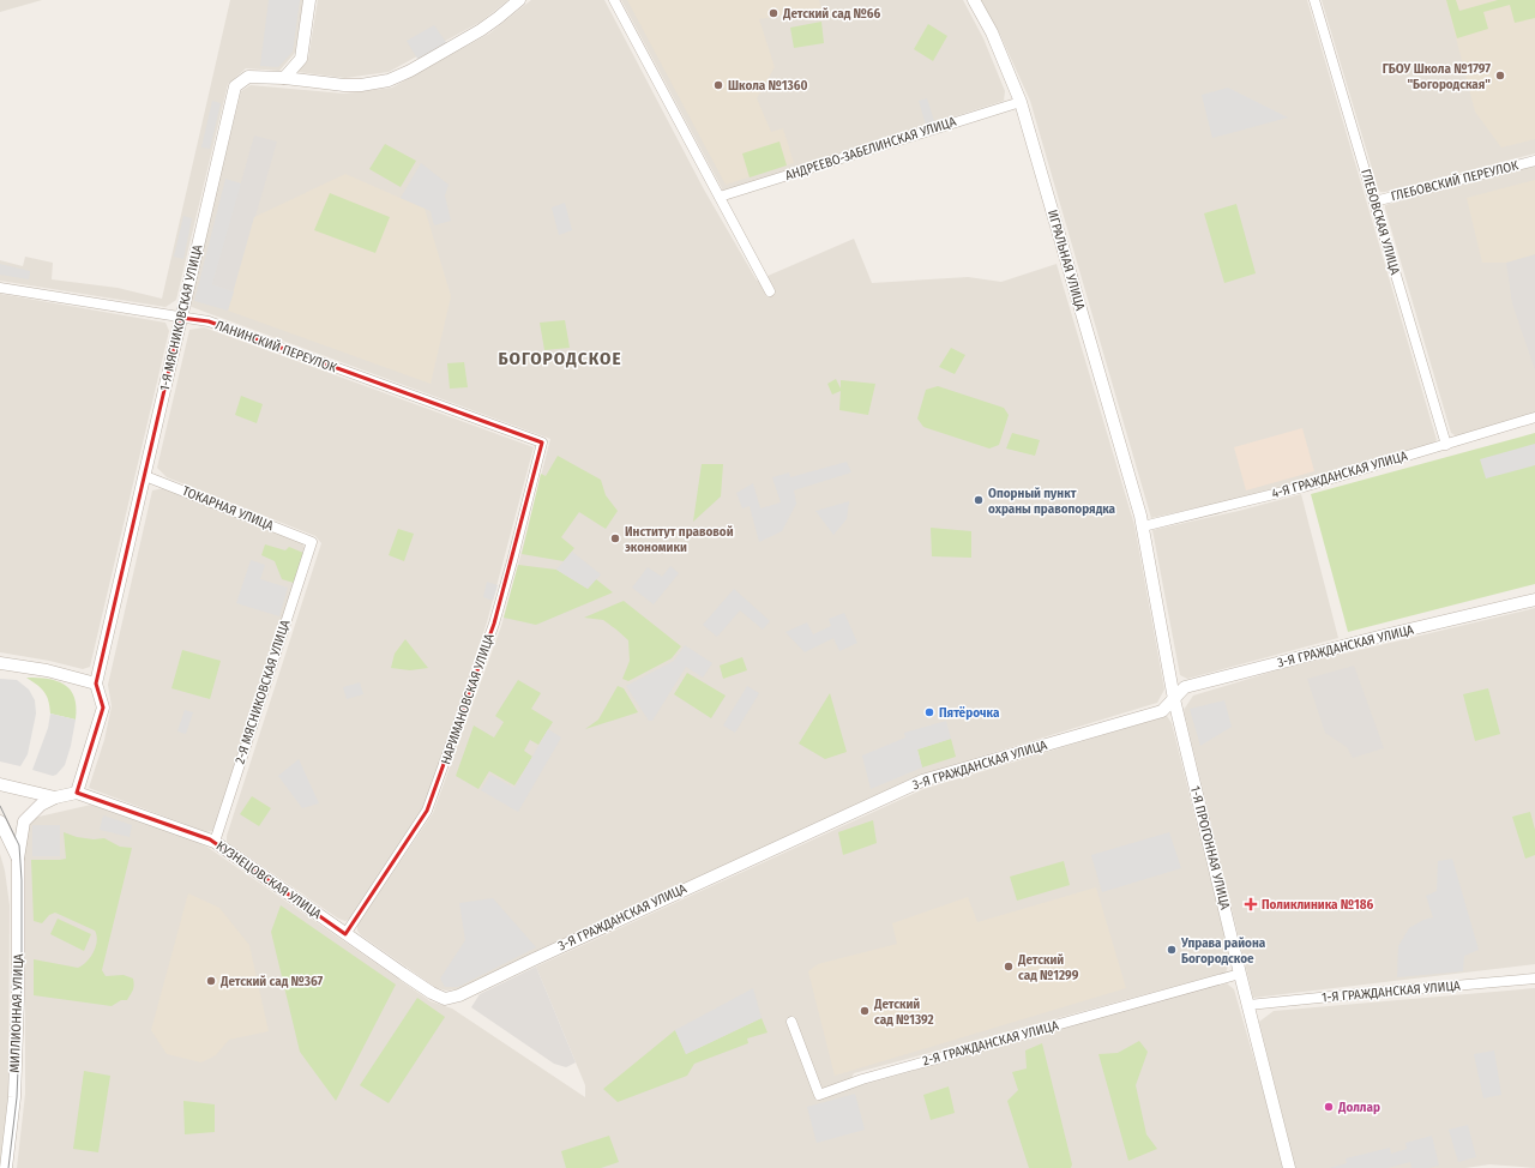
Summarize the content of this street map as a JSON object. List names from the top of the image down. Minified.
{"streets":{"street":["АНДРЕЕВО-ЗАБЕЛИНСКАЯ УЛИЦА","ГЛЕБОВСКИЙ ПЕРЕУЛОК","ГЛЕБОВСКАЯ УЛИЦА","ИГРАЛЬНАЯ УЛИЦА","1-Я МЯСНИКОВСКАЯ УЛИЦА","ЛАНИНСКИЙ ПЕРЕУЛОК","4-Я ГРАЖДАНСКАЯ УЛИЦА","ТОКАРНАЯ УЛИЦА","3-Я ГРАЖДАНСКАЯ УЛИЦА","2-Я МЯСНИКОВСКАЯ УЛИЦА","НАРИМАНОВСКАЯ УЛИЦА","1-Я ПРОГОННАЯ УЛИЦА","КУЗНЕЦОВСКАЯ УЛИЦА","1-Я ГРАЖДАНСКАЯ УЛИЦА","МИЛЛИОННАЯ УЛИЦА","2-Я ГРАЖДАНСКАЯ УЛИЦА"]},"crossings":[["АНДРЕЕВО-ЗАБЕЛИНСКАЯ УЛИЦА","ИГРАЛЬНАЯ УЛИЦА"],["ГЛЕБОВСКИЙ ПЕРЕУЛОК","ГЛЕБОВСКАЯ УЛИЦА"],["ГЛЕБОВСКАЯ УЛИЦА","4-Я ГРАЖДАНСКАЯ УЛИЦА"],["ИГРАЛЬНАЯ УЛИЦА","4-Я ГРАЖДАНСКАЯ УЛИЦА"],["ИГРАЛЬНАЯ УЛИЦА","1-Я ПРОГОННАЯ УЛИЦА"],["1-Я МЯСНИКОВСКАЯ УЛИЦА","ЛАНИНСКИЙ ПЕРЕУЛОК"],["1-Я МЯСНИКОВСКАЯ УЛИЦА","ТОКАРНАЯ УЛИЦА"],["ЛАНИНСКИЙ ПЕРЕУЛОК","НАРИМАНОВСКАЯ УЛИЦА"],["4-Я ГРАЖДАНСКАЯ УЛИЦА","1-Я ПРОГОННАЯ УЛИЦА"],["ТОКАРНАЯ УЛИЦА","2-Я МЯСНИКОВСКАЯ УЛИЦА"],["3-Я ГРАЖДАНСКАЯ УЛИЦА","1-Я ПРОГОННАЯ УЛИЦА"],["3-Я ГРАЖДАНСКАЯ УЛИЦА","КУЗНЕЦОВСКАЯ УЛИЦА"],["2-Я МЯСНИКОВСКАЯ УЛИЦА","КУЗНЕЦОВСКАЯ УЛИЦА"],["НАРИМАНОВСКАЯ УЛИЦА","КУЗНЕЦОВСКАЯ УЛИЦА"],["1-Я ПРОГОННАЯ УЛИЦА","1-Я ГРАЖДАНСКАЯ УЛИЦА"],["1-Я ПРОГОННАЯ УЛИЦА","2-Я ГРАЖДАНСКАЯ УЛИЦА"],["КУЗНЕЦОВСКАЯ УЛИЦА","МИЛЛИОННАЯ УЛИЦА"]],"districts":["БОГОРОДСКОЕ"],"places":{"other":["Детский сад №66","ГБОУ Школа №1797 \"Богородская\"","Школа №1360","Опорный пункт охраны правопорядка","Институт правовой экономики","Пятёрочка","Управа района Богородское","Детский сад №1299","Детский сад №367","Детский сад №1392","Доллар"],"health":["Поликлиника №186"]}}
